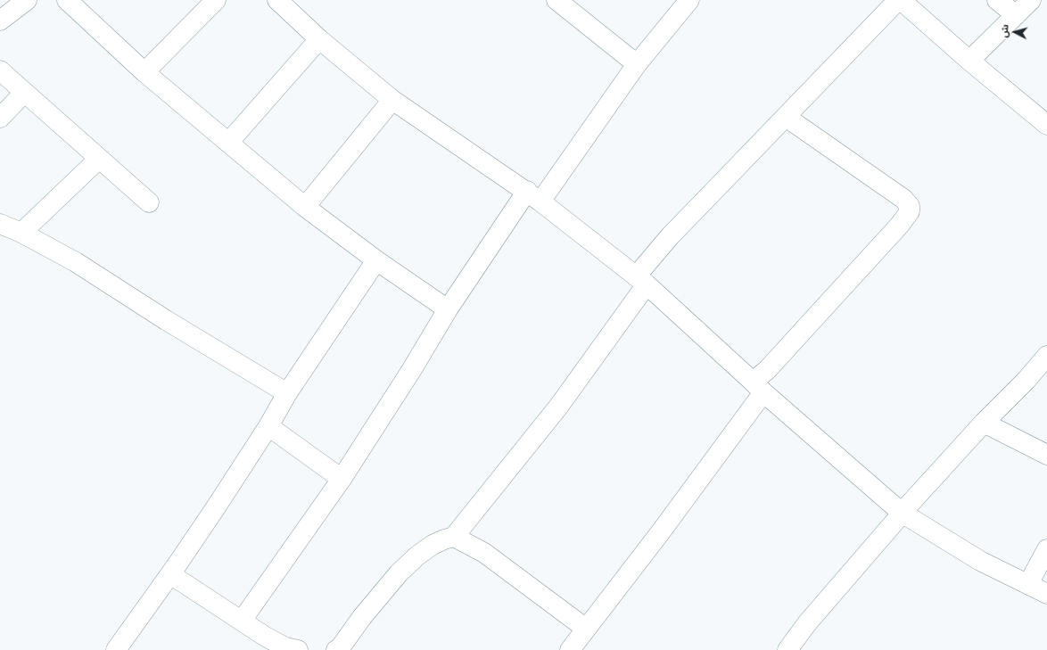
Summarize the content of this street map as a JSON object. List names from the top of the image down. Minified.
{"north":"left"}
